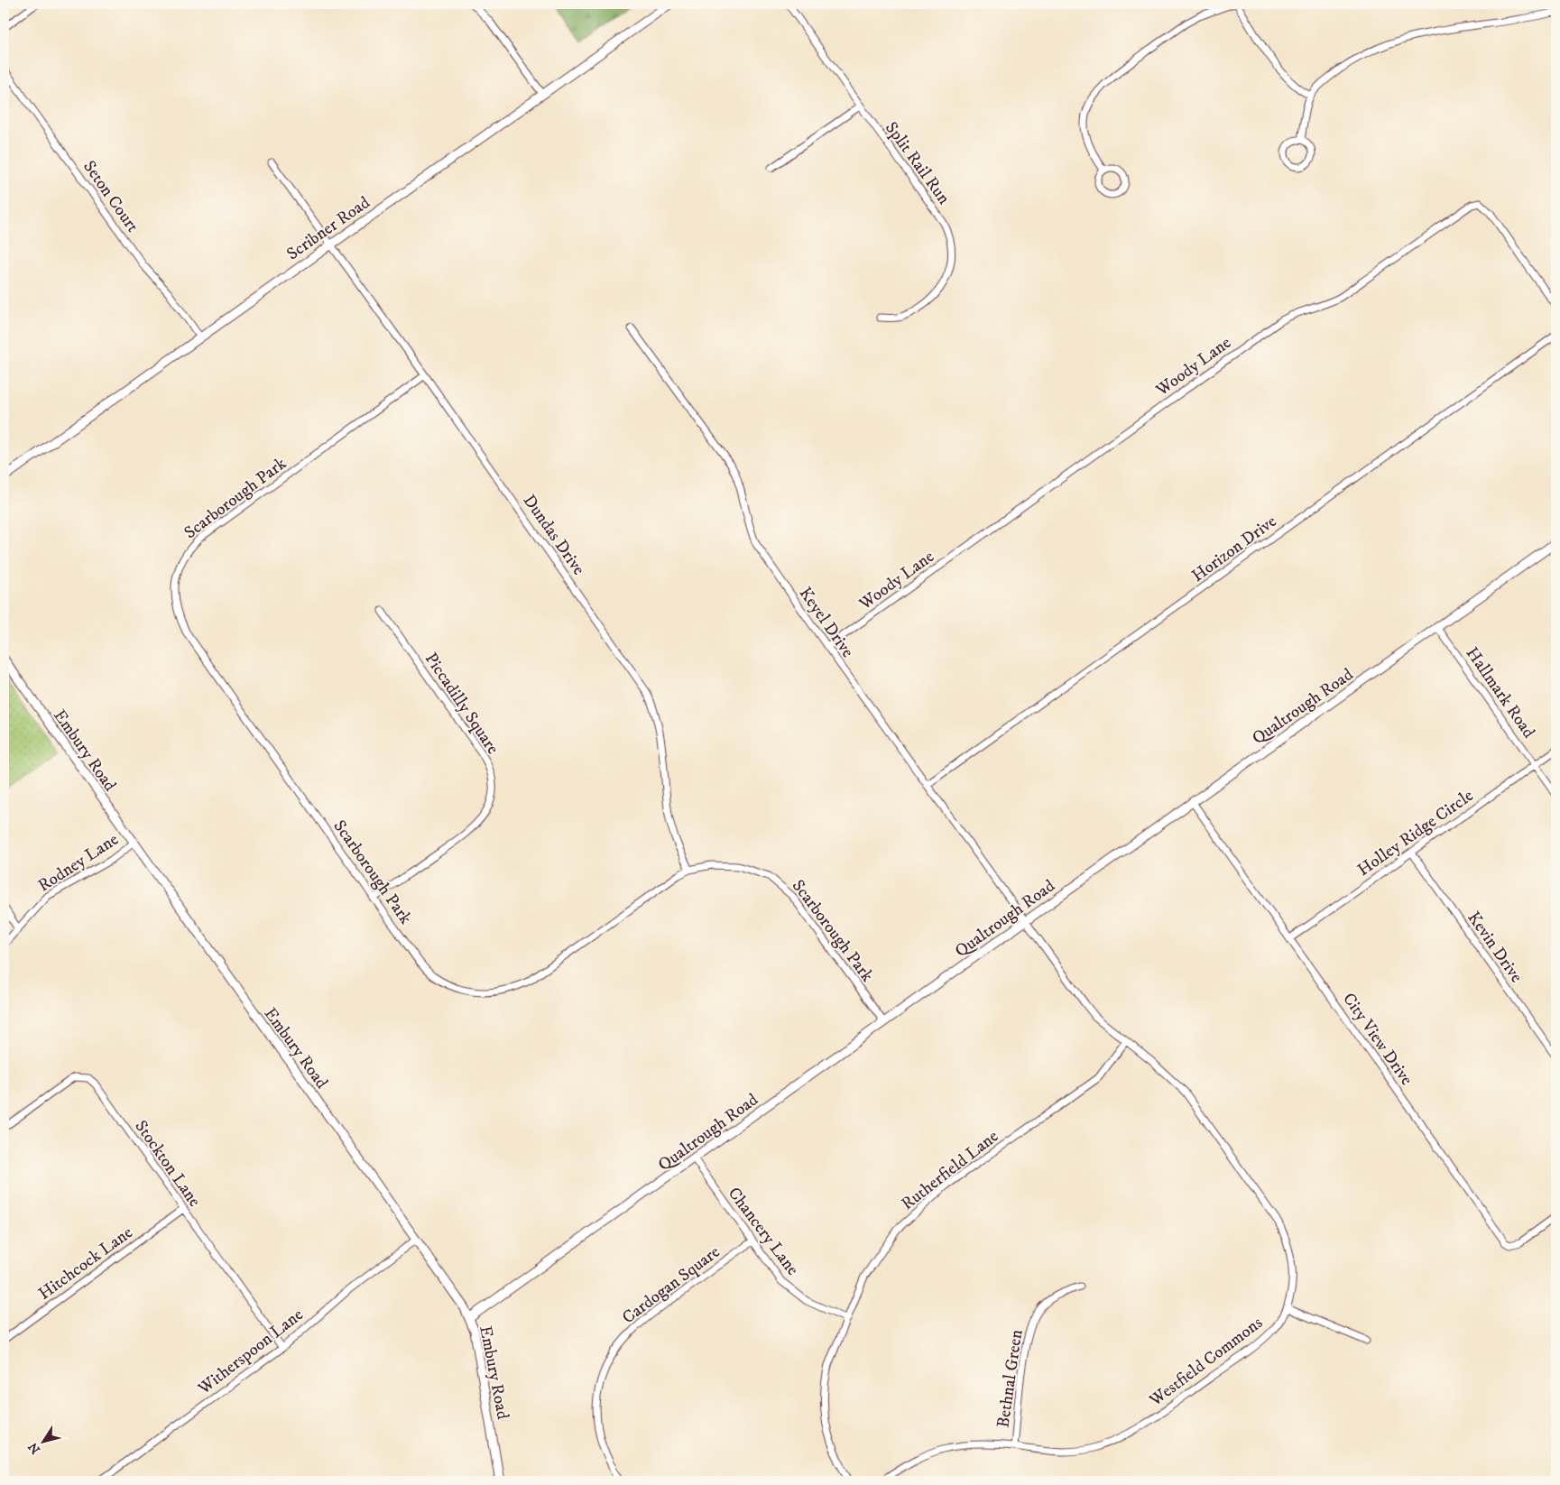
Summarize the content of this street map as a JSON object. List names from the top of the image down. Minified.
{"streets":{"street":["Split Rail Run","Seton Court","Scribner Road","Woody Lane","Scarborough Park","Dundas Drive","Horizon Drive","Keyel Drive","Hallmark Road","Piccadilly Square","Qualtrough Road","Embury Road","Holley Ridge Circle","Rodney Lane","Kevin Drive","City View Drive","Stockton Lane","Rutherfield Lane","Chancery Lane","Hitchcock Lane","Cardogan Square","Witherspoon Lane","Westfield Commons","Bethnal Green"]},"crossings":[["Seton Court","Scribner Road"],["Scribner Road","Dundas Drive"],["Woody Lane","Keyel Drive"],["Scarborough Park","Dundas Drive"],["Scarborough Park","Piccadilly Square"],["Scarborough Park","Qualtrough Road"],["Horizon Drive","Keyel Drive"],["Keyel Drive","Qualtrough Road"],["Keyel Drive","Westfield Commons"],["Hallmark Road","Qualtrough Road"],["Hallmark Road","Holley Ridge Circle"],["Qualtrough Road","Embury Road"],["Qualtrough Road","City View Drive"],["Qualtrough Road","Chancery Lane"],["Qualtrough Road","Westfield Commons"],["Embury Road","Rodney Lane"],["Embury Road","Witherspoon Lane"],["Holley Ridge Circle","Kevin Drive"],["Holley Ridge Circle","City View Drive"],["Stockton Lane","Hitchcock Lane"],["Stockton Lane","Witherspoon Lane"],["Rutherfield Lane","Chancery Lane"],["Rutherfield Lane","Westfield Commons"],["Chancery Lane","Cardogan Square"],["Westfield Commons","Bethnal Green"]],"north":"bottom left"}
